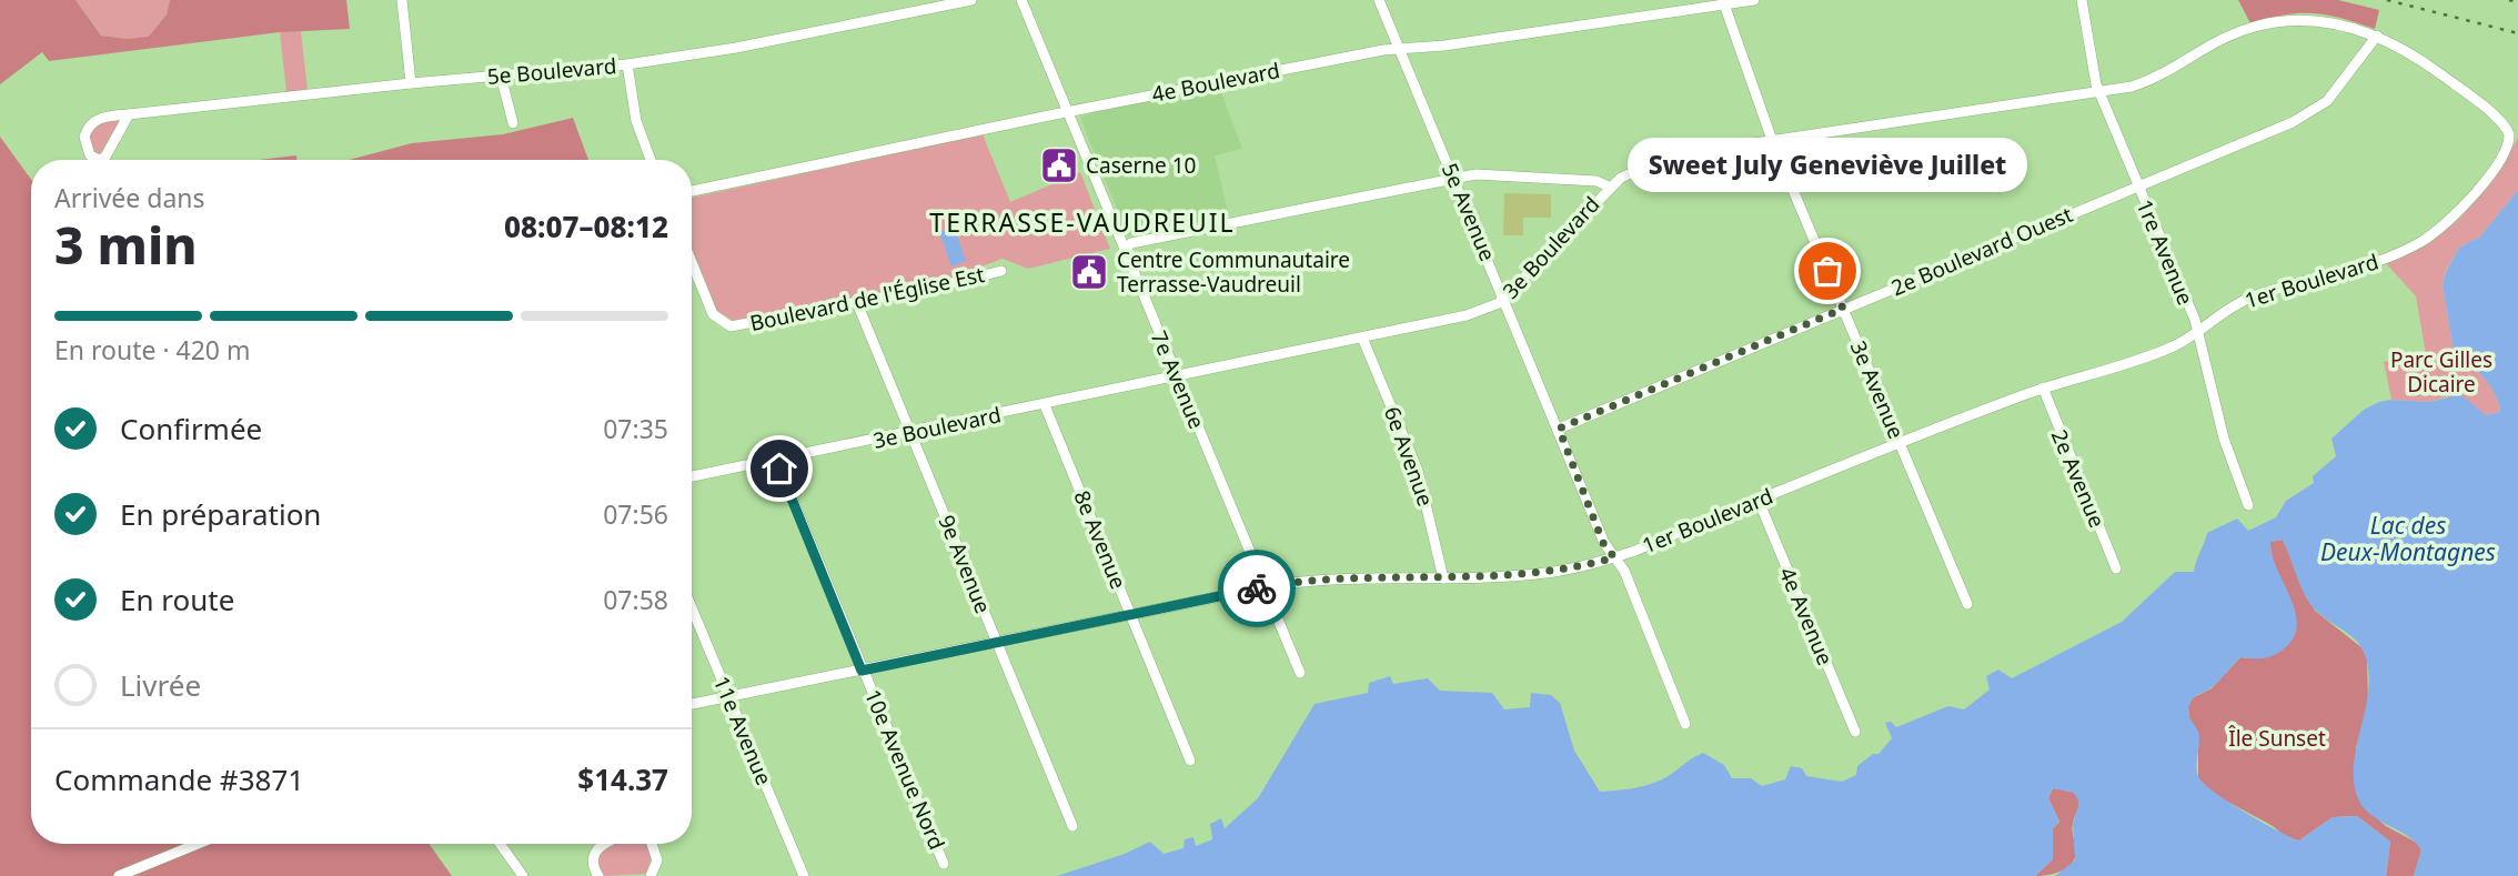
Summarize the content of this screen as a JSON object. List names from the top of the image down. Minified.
{"streets":{"street":["5e Boulevard","4e Boulevard","5e Avenue","3e Boulevard","2e Boulevard Ouest","1re Avenue","1er Boulevard","Boulevard de l'Église Est","7e Avenue","3e Avenue","6e Avenue","2e Avenue","8e Avenue","9e Avenue","4e Avenue","11e Avenue","10e Avenue Nord"]},"crossings":[["4e Boulevard","5e Avenue"],["4e Boulevard","7e Avenue"],["4e Boulevard","3e Avenue"],["5e Avenue","3e Boulevard"],["5e Avenue","2e Boulevard Ouest"],["5e Avenue","1er Boulevard"],["3e Boulevard","2e Boulevard Ouest"],["3e Boulevard","1re Avenue"],["3e Boulevard","1er Boulevard"],["3e Boulevard","7e Avenue"],["3e Boulevard","3e Avenue"],["3e Boulevard","6e Avenue"],["3e Boulevard","8e Avenue"],["3e Boulevard","9e Avenue"],["3e Boulevard","10e Avenue Nord"],["2e Boulevard Ouest","1re Avenue"],["2e Boulevard Ouest","3e Avenue"],["1re Avenue","1er Boulevard"],["1er Boulevard","7e Avenue"],["1er Boulevard","3e Avenue"],["1er Boulevard","6e Avenue"],["1er Boulevard","2e Avenue"],["1er Boulevard","8e Avenue"],["1er Boulevard","9e Avenue"],["1er Boulevard","4e Avenue"],["1er Boulevard","11e Avenue"],["1er Boulevard","10e Avenue Nord"],["Boulevard de l'Église Est","9e Avenue"]],"districts":["TERRASSE-VAUDREUIL"],"water":["Lac des Deux-Montagnes"],"parks":["Parc Gilles Dicaire","Île Sunset"],"places":{"public building":["Caserne 10","Centre Communautaire Terrasse-Vaudreuil"],"other":["Sweet July Geneviève Juillet"]},"page":{"bubble":"Sweet July Geneviève Juillet","heading":["3 min","Arrivée dans","08:07–08:12"],"panel":["Commande #3871","$14.37"],"bar":"En route · 420 m","list":[["Confirmée","07:35"],["En préparation","07:56"],["En route","07:58"],"Livrée"]}}
